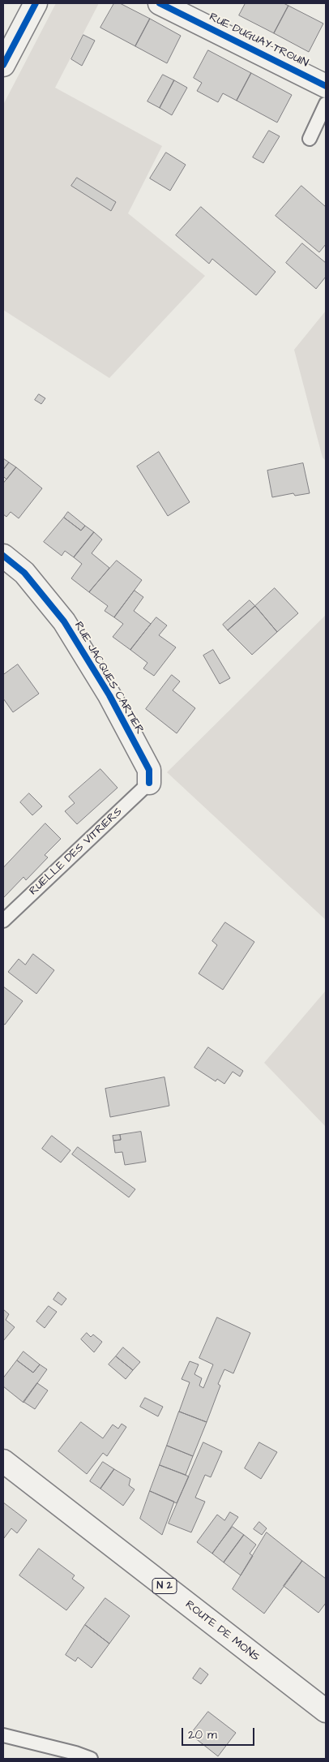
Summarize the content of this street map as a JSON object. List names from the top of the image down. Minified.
{"streets":{"street":["RUE DUGUAY-TROUIN","RUE JACQUES CARTIER","N 2","ROUTE DE MONS"],"lane":["RUELLE DES VITRIERS"]},"crossings":[["RUE JACQUES CARTIER","RUELLE DES VITRIERS"]],"scale_bar":"20 m"}
